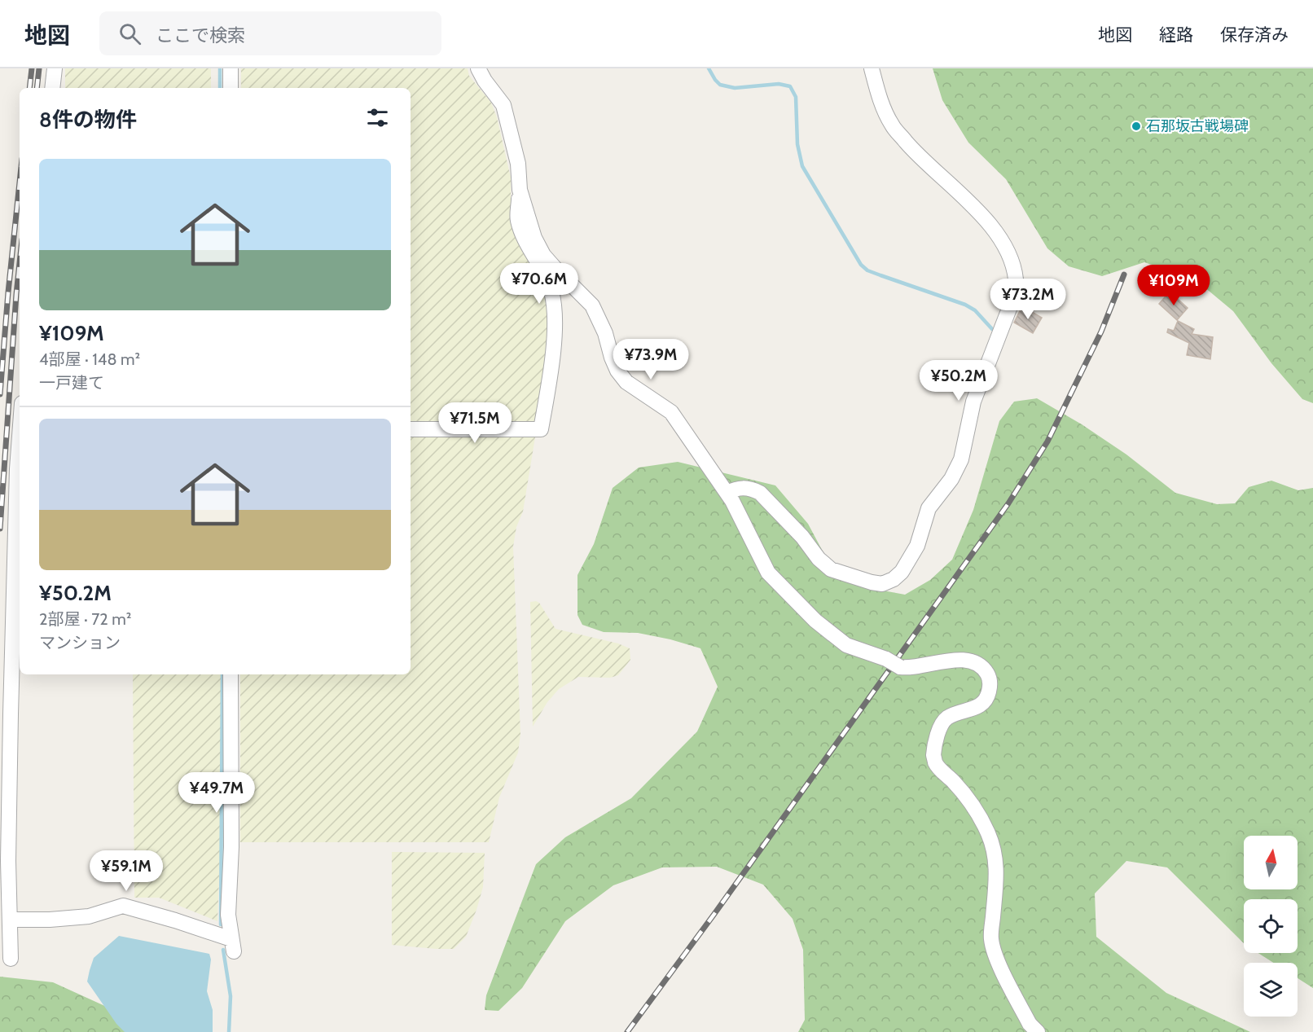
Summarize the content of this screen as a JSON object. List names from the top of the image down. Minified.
{"places":["石那坂古戦場碑"],"north":"top","page":{"header":"地図","search":"ここで検索","nav":["地図","経路","保存済み"],"heading":"8件の物件","list":[{"name":"¥109M","note":"4部屋 · 148 m² · 一戸建て"},{"name":"¥50.2M","note":"2部屋 · 72 m² · マンション"}],"price":["¥70.6M","¥109M","¥73.2M","¥73.9M","¥50.2M","¥71.5M","¥49.7M","¥59.1M"]}}
